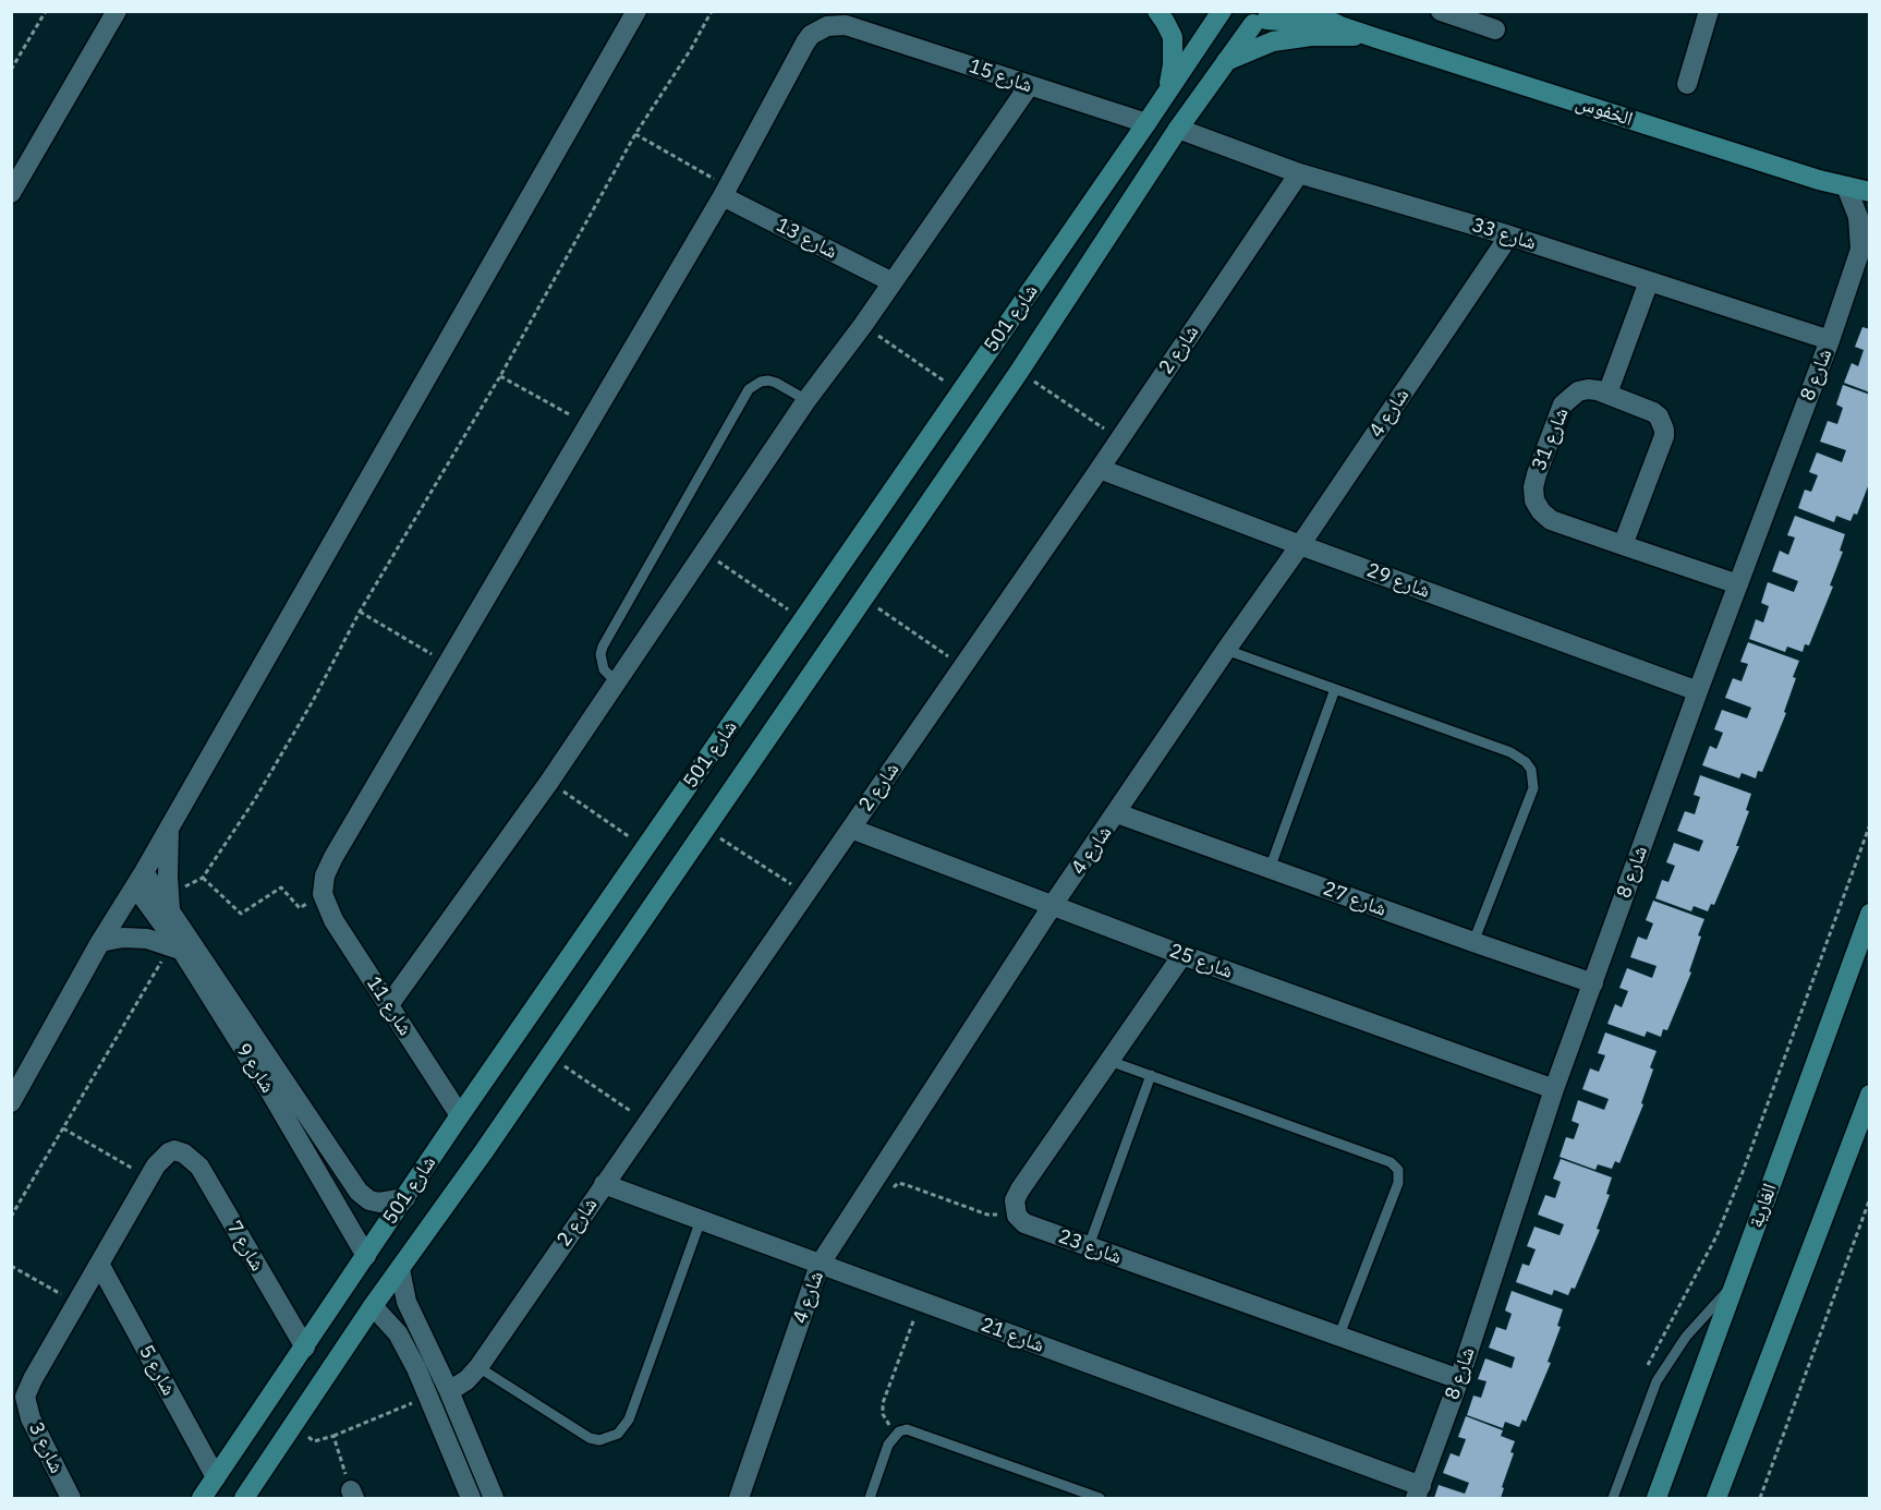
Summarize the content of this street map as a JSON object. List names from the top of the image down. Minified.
{"streets":{"street":["شارع 15","الخفوس","شارع 33","شارع 13","شارع 501","شارع 2","شارع 8","شارع 4","شارع 31","شارع 29","شارع 27","شارع 25","شارع 11","شارع 9","الغارية","شارع 7","شارع 23","شارع 21","شارع 5","شارع 3"]},"crossings":[["شارع 15","شارع 13"],["شارع 15","شارع 501"],["الخفوس","شارع 501"],["الخفوس","شارع 8"],["شارع 33","شارع 501"],["شارع 33","شارع 2"],["شارع 33","شارع 8"],["شارع 33","شارع 4"],["شارع 501","شارع 11"],["شارع 501","شارع 9"],["شارع 501","شارع 7"],["شارع 501","شارع 5"],["شارع 2","شارع 29"],["شارع 2","شارع 25"],["شارع 2","شارع 21"],["شارع 8","شارع 31"],["شارع 8","شارع 29"],["شارع 8","شارع 27"],["شارع 8","شارع 25"],["شارع 8","شارع 23"],["شارع 8","شارع 21"],["شارع 4","شارع 29"],["شارع 4","شارع 27"],["شارع 4","شارع 25"],["شارع 4","شارع 21"]]}
